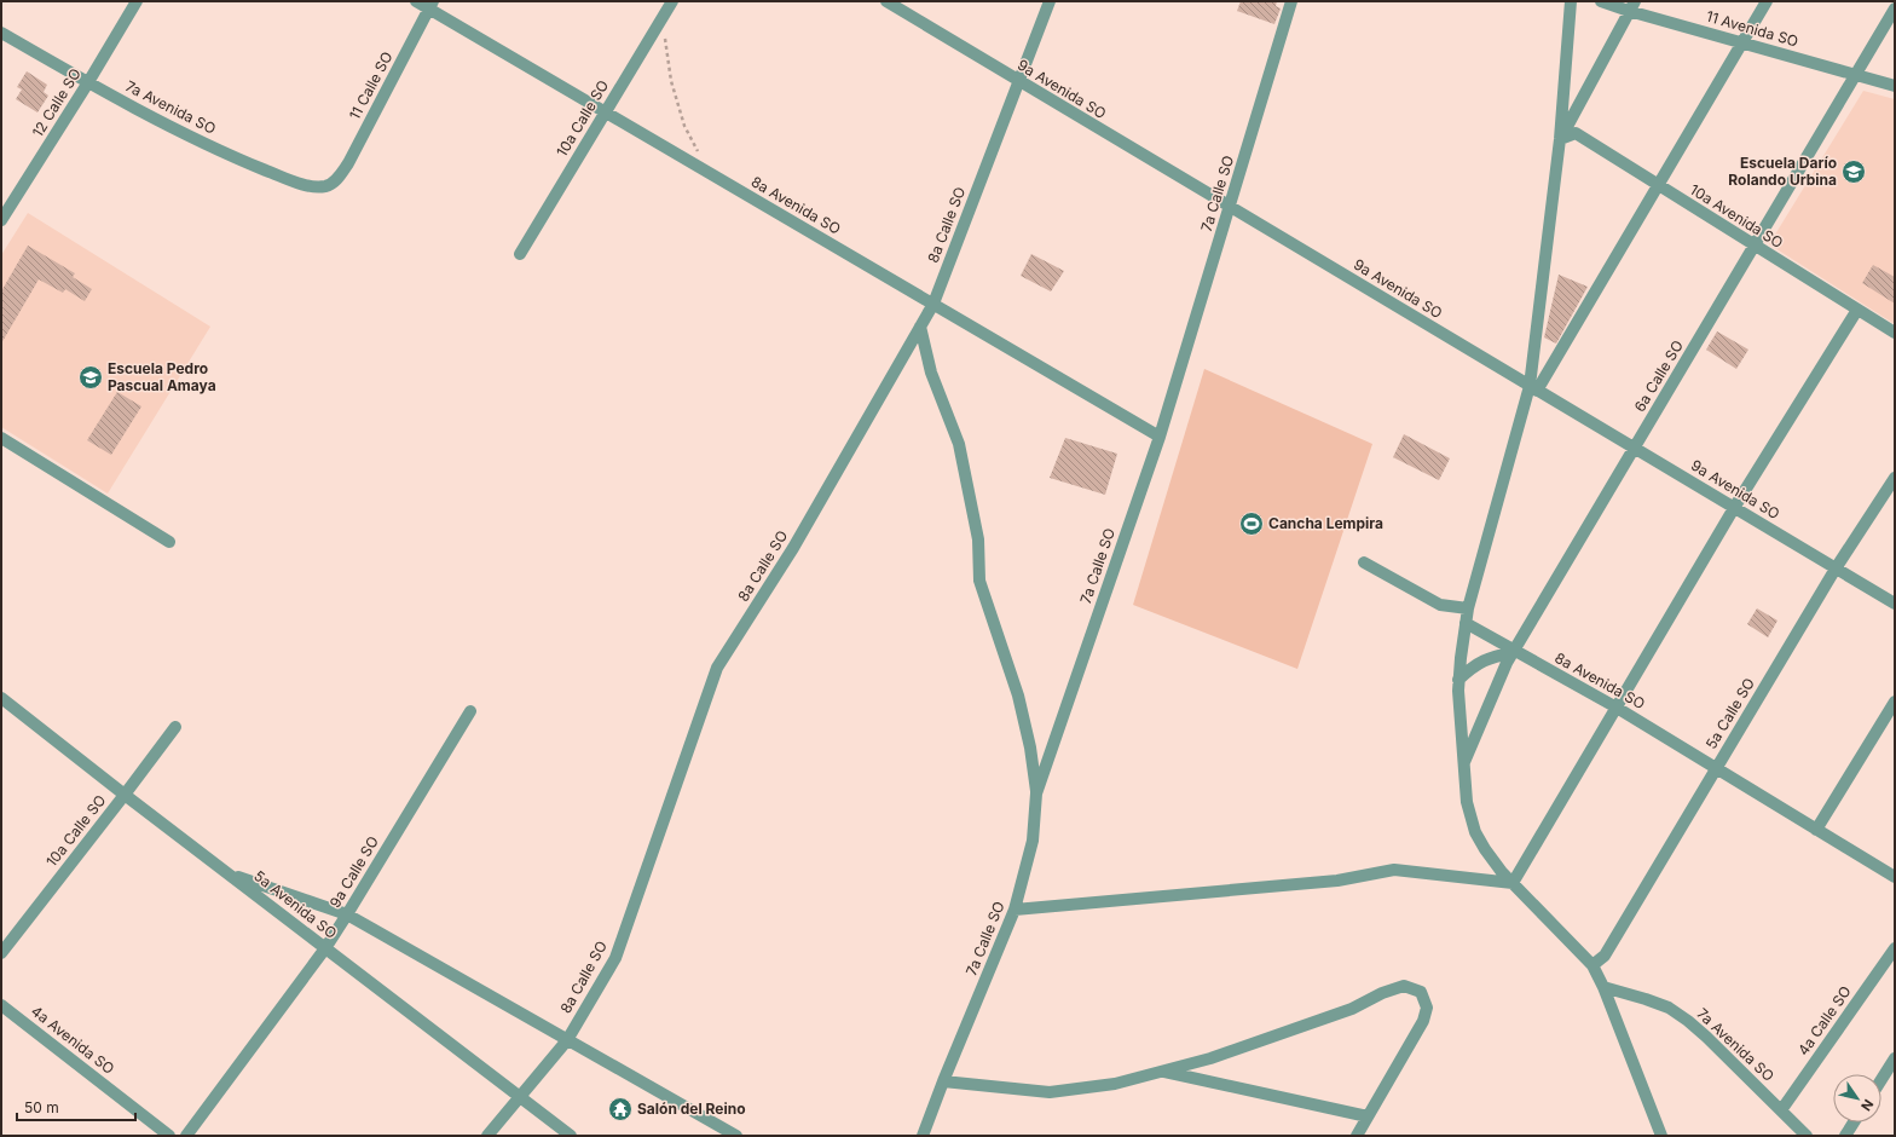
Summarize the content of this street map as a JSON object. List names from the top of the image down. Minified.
{"streets":{"street":["11 Avenida SO","11 Calle SO","9a Avenida SO","12 Calle SO","7a Avenida SO","10a Calle SO","7a Calle SO","8a Avenida SO","10a Avenida SO","8a Calle SO","6a Calle SO","5a Calle SO","9a Calle SO","5a Avenida SO","4a Calle SO","4a Avenida SO"]},"crossings":[["11 Avenida SO","6a Calle SO"],["11 Calle SO","7a Avenida SO"],["11 Calle SO","8a Avenida SO"],["9a Avenida SO","7a Calle SO"],["9a Avenida SO","8a Calle SO"],["9a Avenida SO","6a Calle SO"],["9a Avenida SO","5a Calle SO"],["12 Calle SO","7a Avenida SO"],["7a Avenida SO","4a Calle SO"],["10a Calle SO","8a Avenida SO"],["10a Calle SO","5a Avenida SO"],["7a Calle SO","8a Avenida SO"],["8a Avenida SO","8a Calle SO"],["8a Avenida SO","6a Calle SO"],["8a Avenida SO","5a Calle SO"],["10a Avenida SO","6a Calle SO"],["8a Calle SO","5a Avenida SO"],["9a Calle SO","5a Avenida SO"]],"places":{"school or university":["Escuela Darío Rolando Urbina","Escuela Pedro Pascual Amaya"],"sports":["Cancha Lempira"],"temple":["Salón del Reino"]},"scale_bar":"50 m","north":"bottom right"}
